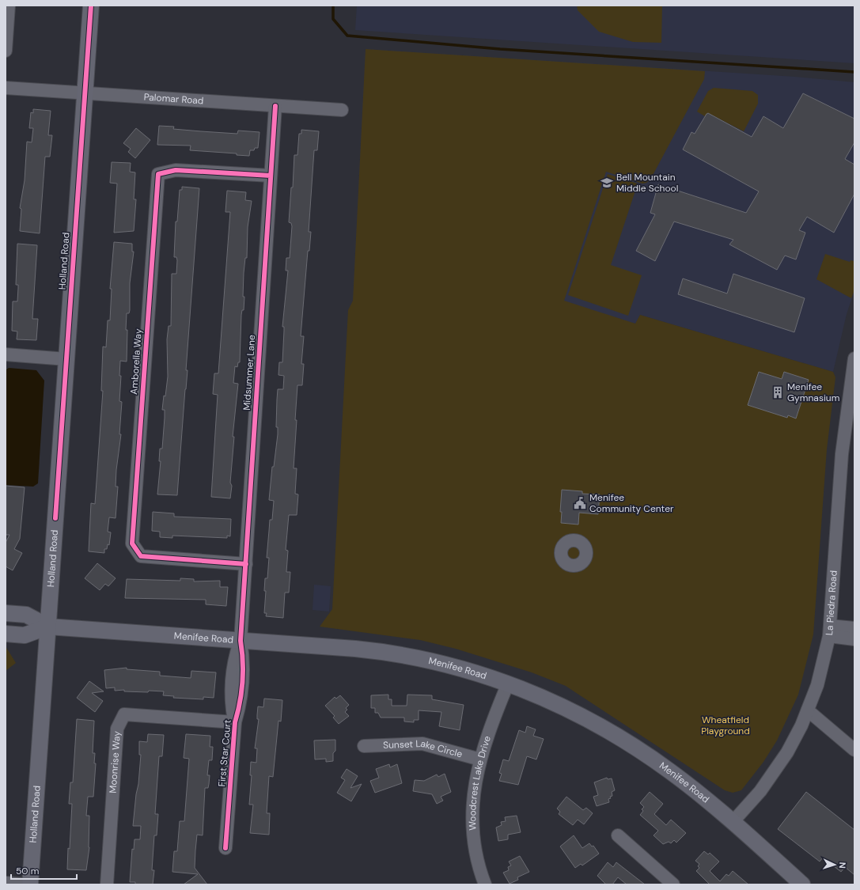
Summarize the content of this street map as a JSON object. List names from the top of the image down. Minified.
{"streets":{"main road":["Holland Road","Menifee Road"],"street":["Palomar Road","Amborella Way","Midsummer Lane","La Piedra Road","Sunset Lake Circle","First Star Court","Moonrise Way","Woodcrest Lake Drive"]},"crossings":[["Palomar Road","Holland Road"],["Palomar Road","Midsummer Lane"],["Holland Road","Menifee Road"],["Amborella Way","Midsummer Lane"],["Midsummer Lane","Menifee Road"],["Midsummer Lane","First Star Court"],["La Piedra Road","Menifee Road"],["Menifee Road","First Star Court"],["Menifee Road","Woodcrest Lake Drive"],["Sunset Lake Circle","Woodcrest Lake Drive"],["First Star Court","Moonrise Way"]],"parks":["Wheatfield Playground"],"places":{"school or university":["Bell Mountain Middle School"],"building":["Menifee Gymnasium"],"public building":["Menifee Community Center"]},"scale_bar":"50 m","north":"right"}
